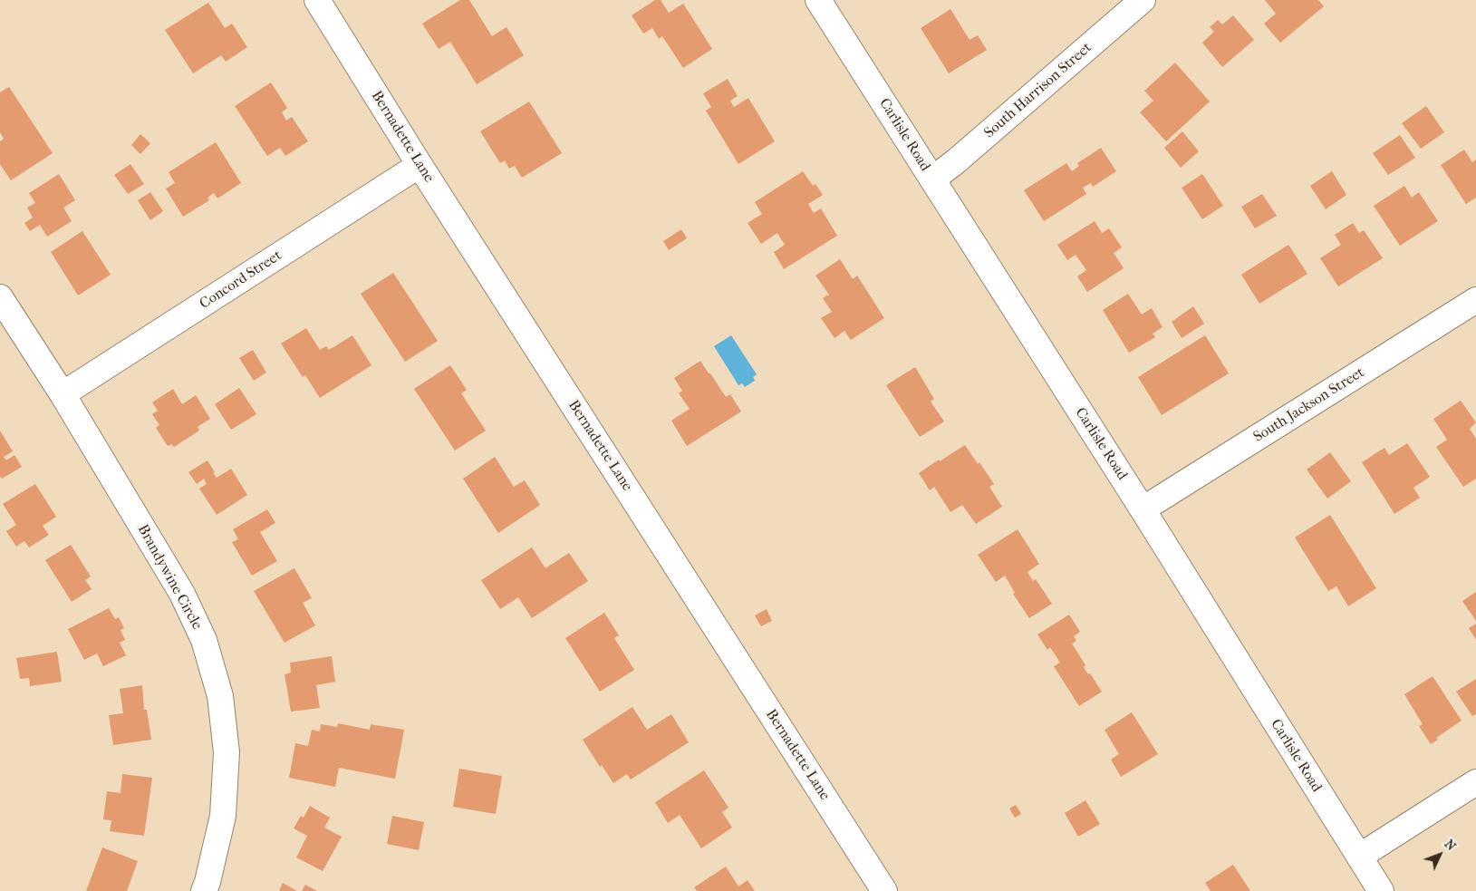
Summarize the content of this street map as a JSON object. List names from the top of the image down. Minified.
{"streets":{"street":["South Harrison Street","Carlisle Road","Bernadette Lane","Concord Street","South Jackson Street","Brandywine Circle"]},"crossings":[["South Harrison Street","Carlisle Road"],["Carlisle Road","South Jackson Street"],["Bernadette Lane","Concord Street"],["Concord Street","Brandywine Circle"]],"north":"top right"}
